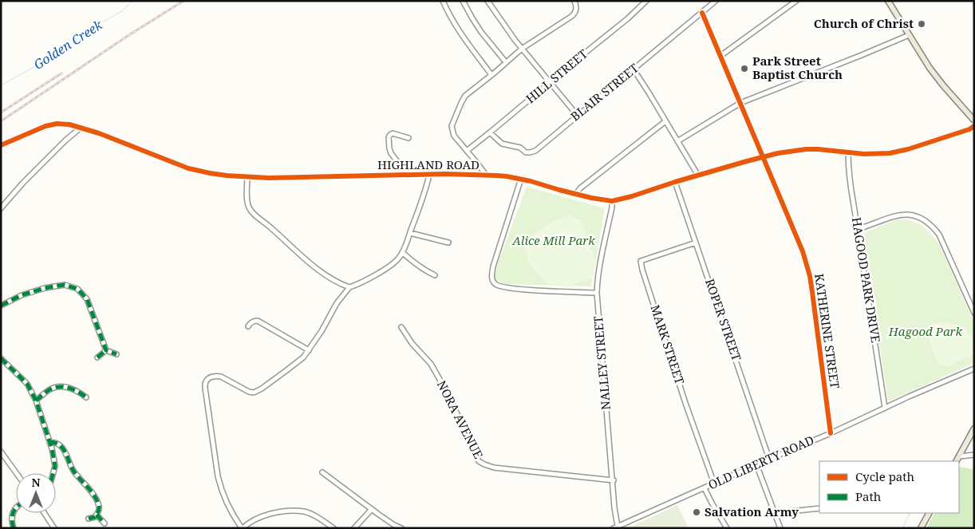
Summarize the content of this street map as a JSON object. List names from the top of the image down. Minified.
{"streets":{"street":["HILL STREET","BLAIR STREET","HIGHLAND ROAD","HAGOOD PARK DRIVE","ROPER STREET","KATHERINE STREET","MARK STREET","NALLEY STREET","NORA AVENUE","OLD LIBERTY ROAD"]},"crossings":[["HILL STREET","BLAIR STREET"],["BLAIR STREET","KATHERINE STREET"],["HIGHLAND ROAD","HAGOOD PARK DRIVE"],["HIGHLAND ROAD","ROPER STREET"],["HIGHLAND ROAD","KATHERINE STREET"],["HIGHLAND ROAD","NALLEY STREET"],["HAGOOD PARK DRIVE","OLD LIBERTY ROAD"],["ROPER STREET","MARK STREET"],["ROPER STREET","OLD LIBERTY ROAD"],["KATHERINE STREET","OLD LIBERTY ROAD"],["MARK STREET","OLD LIBERTY ROAD"],["NALLEY STREET","NORA AVENUE"],["NALLEY STREET","OLD LIBERTY ROAD"]],"water":["Golden Creek"],"parks":["Alice Mill Park","Hagood Park"],"places":["Church of Christ","Park Street Baptist Church","Salvation Army"],"legend":["Cycle path","Path"],"north":"top"}
